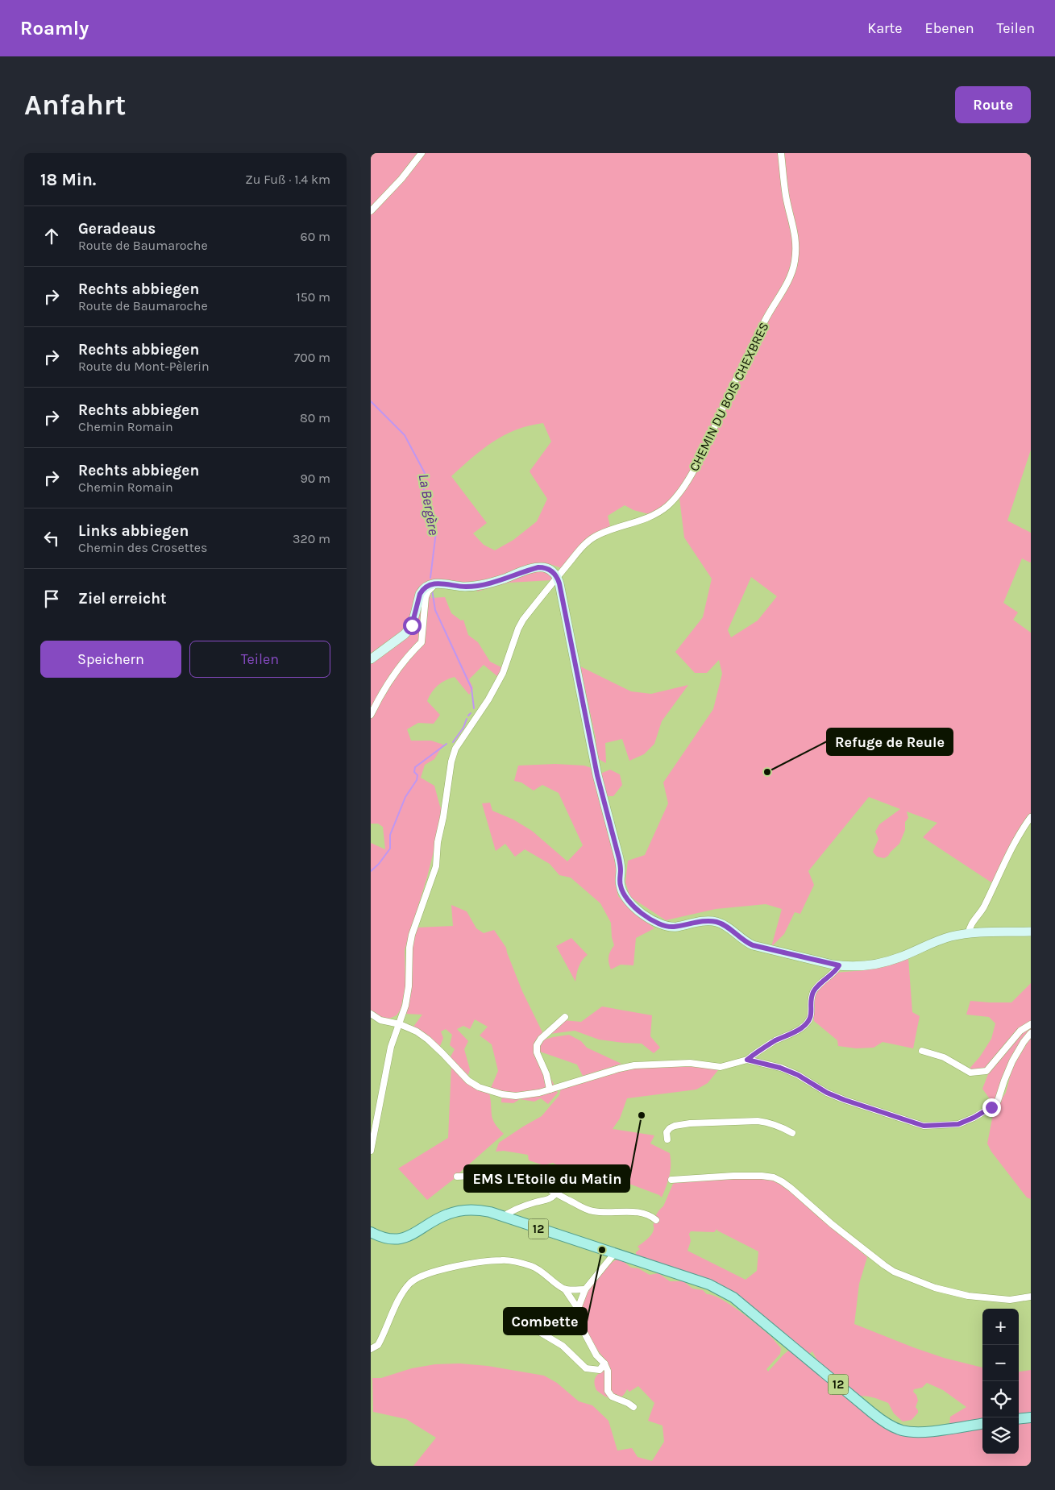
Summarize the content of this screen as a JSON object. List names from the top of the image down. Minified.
{"streets":{"main road":["12"],"street":["CHEMIN DU BOIS CHEXBRES"]},"water":["La Bergère"],"places":["Refuge de Reule","EMS L'Etoile du Matin","Combette"],"page":{"header":"Roamly","nav":["Karte","Ebenen","Teilen"],"buttons":["Route",["Speichern","Teilen"]],"title":"Anfahrt","heading":["18 Min.","Zu Fuß · 1.4 km"],"list":[["Geradeaus","Route de Baumaroche","60 m"],["Rechts abbiegen","Route de Baumaroche","150 m"],["Rechts abbiegen","Route du Mont-Pèlerin","700 m"],["Rechts abbiegen","Chemin Romain","80 m"],["Rechts abbiegen","Chemin Romain","90 m"],["Links abbiegen","Chemin des Crosettes","320 m"],"Ziel erreicht"],"map_buttons":["+","−"]}}
